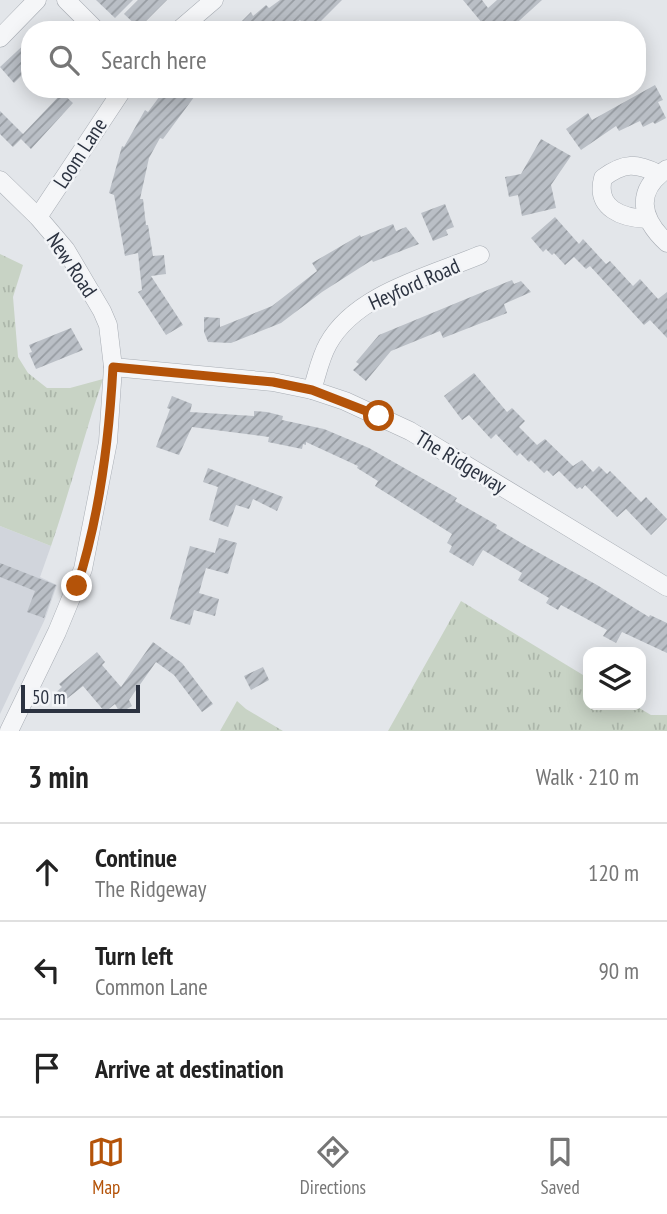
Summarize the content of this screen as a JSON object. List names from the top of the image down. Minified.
{"streets":{"street":["Loom Lane","New Road","Heyford Road","The Ridgeway"]},"crossings":[["Loom Lane","New Road"],["New Road","The Ridgeway"],["Heyford Road","The Ridgeway"]],"scale_bar":"50 m","page":{"search":"Search here","scale":"50 m","heading":["3 min","Walk · 210 m"],"list":[["Continue","The Ridgeway","120 m"],["Turn left","Common Lane","90 m"],"Arrive at destination"],"nav":["Map","Directions","Saved"]}}
